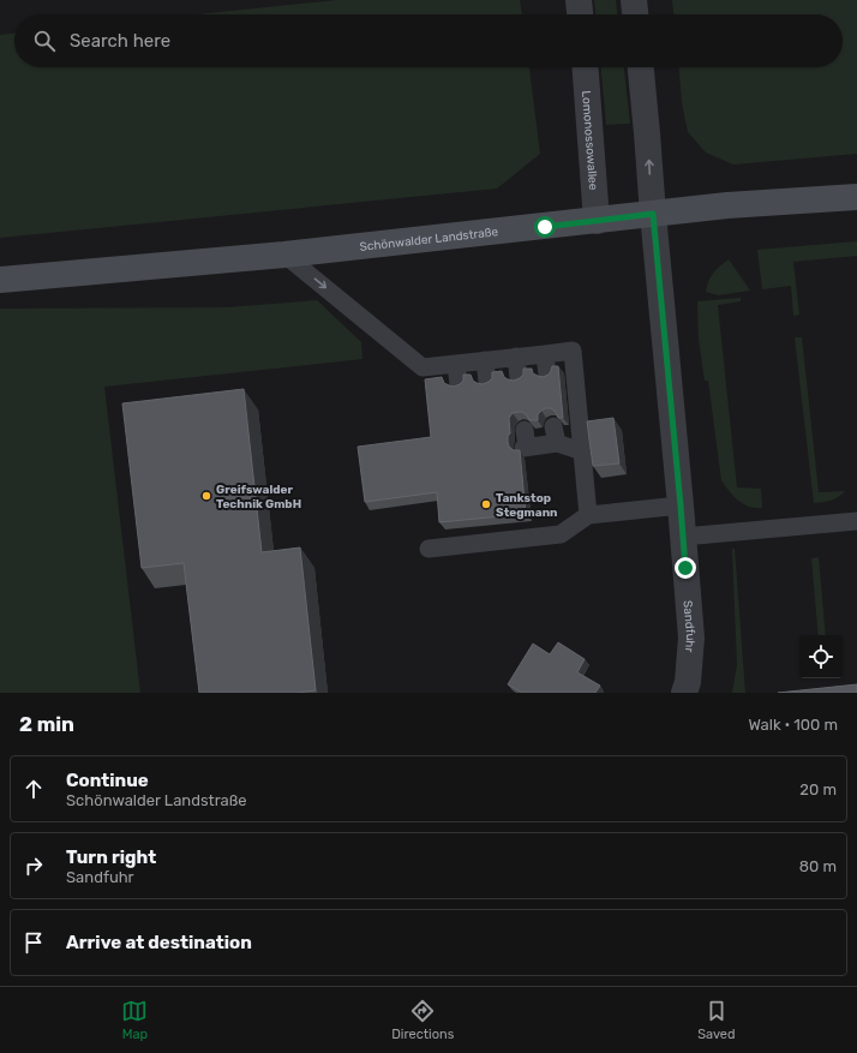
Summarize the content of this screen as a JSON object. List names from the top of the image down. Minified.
{"streets":{"main road":["Schönwalder Landstraße"],"street":["Lomonossowallee","Sandfuhr"]},"crossings":[["Lomonossowallee","Schönwalder Landstraße"],["Schönwalder Landstraße","Sandfuhr"]],"places":["Greifswalder Technik GmbH","Tankstop Stegmann"],"page":{"search":"Search here","heading":["2 min","Walk · 100 m"],"list":[["Continue","Schönwalder Landstraße","20 m"],["Turn right","Sandfuhr","80 m"],"Arrive at destination"],"nav":["Map","Directions","Saved"]}}
